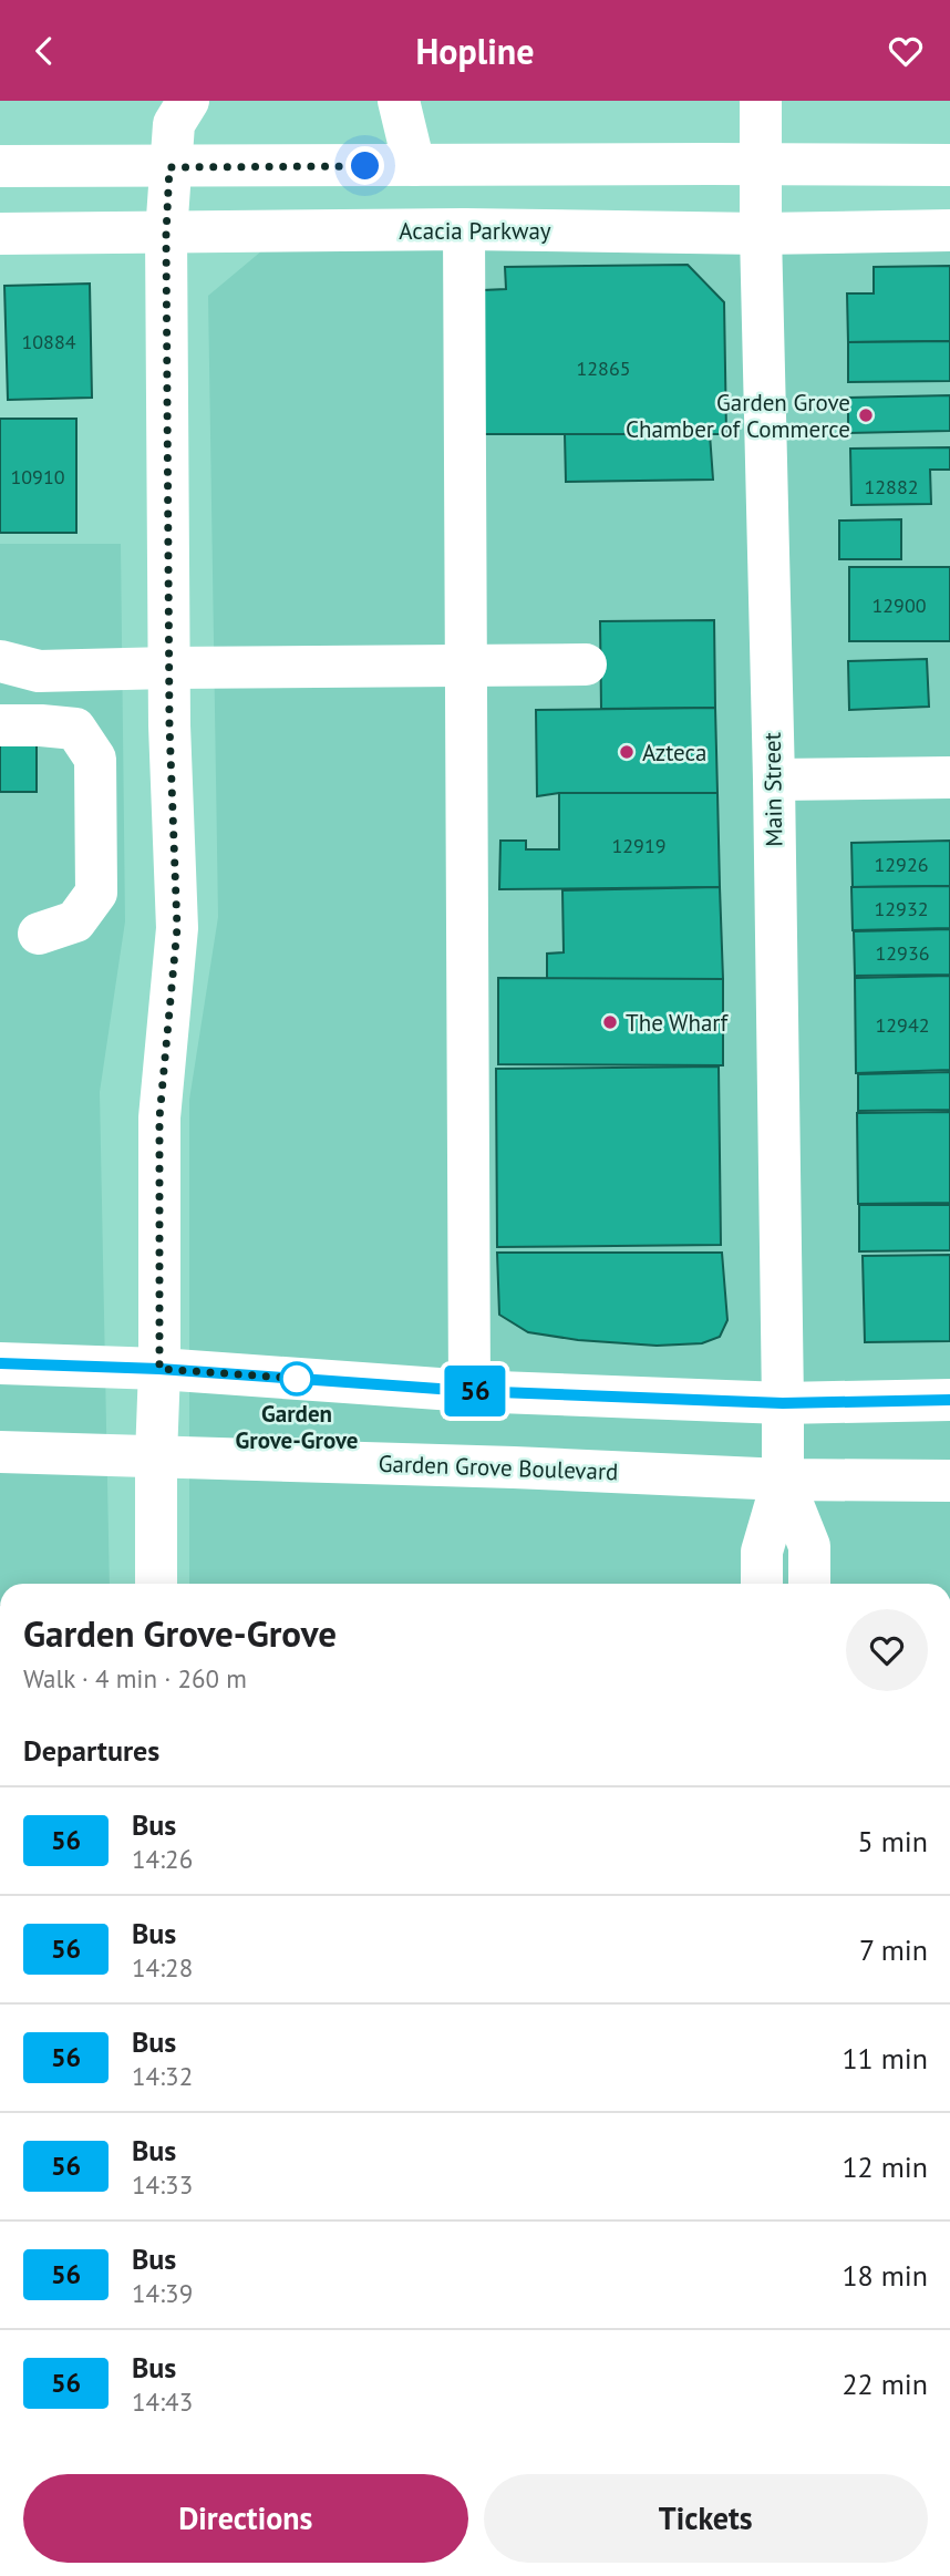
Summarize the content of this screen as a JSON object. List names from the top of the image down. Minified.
{"streets":{"street":["Acacia Parkway","Main Street","Garden Grove Boulevard"]},"crossings":[["Acacia Parkway","Main Street"],["Main Street","Garden Grove Boulevard"]],"places":["Garden Grove Chamber of Commerce","Azteca","The Wharf","Garden Grove-Grove"],"lines":["bus line 56"],"house_numbers":["10884","12865","10910","12882","12900","12919","12926","12932","12936","12942"],"page":{"header":"Hopline","on_map":"56","heading":[["Garden Grove-Grove","Walk · 4 min · 260 m"],"Departures"],"list":[{"mark":"56","name":"Bus","note":"14:26","value":"5 min"},{"mark":"56","name":"Bus","note":"14:28","value":"7 min"},{"mark":"56","name":"Bus","note":"14:32","value":"11 min"},{"mark":"56","name":"Bus","note":"14:33","value":"12 min"},{"mark":"56","name":"Bus","note":"14:39","value":"18 min"},{"mark":"56","name":"Bus","note":"14:43","value":"22 min"}],"buttons":["Directions","Tickets"]}}
